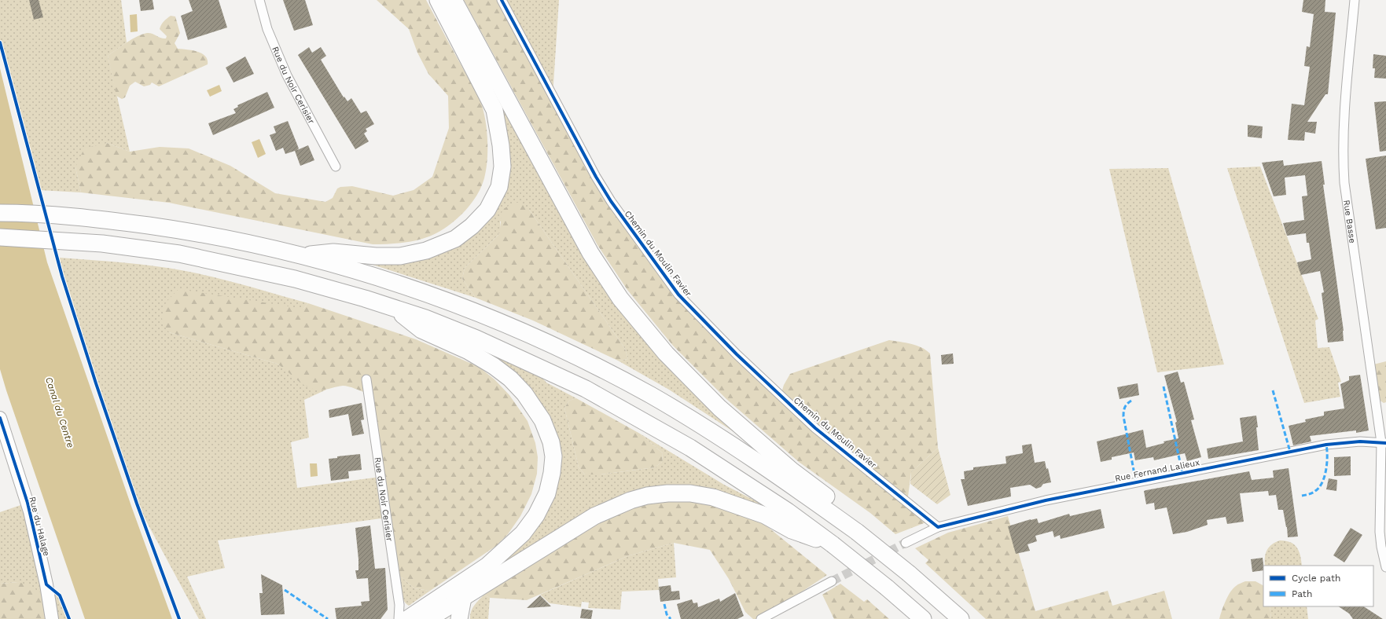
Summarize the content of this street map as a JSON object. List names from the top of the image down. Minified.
{"streets":{"street":["Rue du Noir Cerisier","Rue Basse","Chemin du Moulin Favier","Rue Fernand Lalieux","Rue du Halage"]},"crossings":[["Rue Basse","Rue Fernand Lalieux"],["Chemin du Moulin Favier","Rue Fernand Lalieux"]],"water":["Canal du Centre"],"legend":["Cycle path","Path"]}
